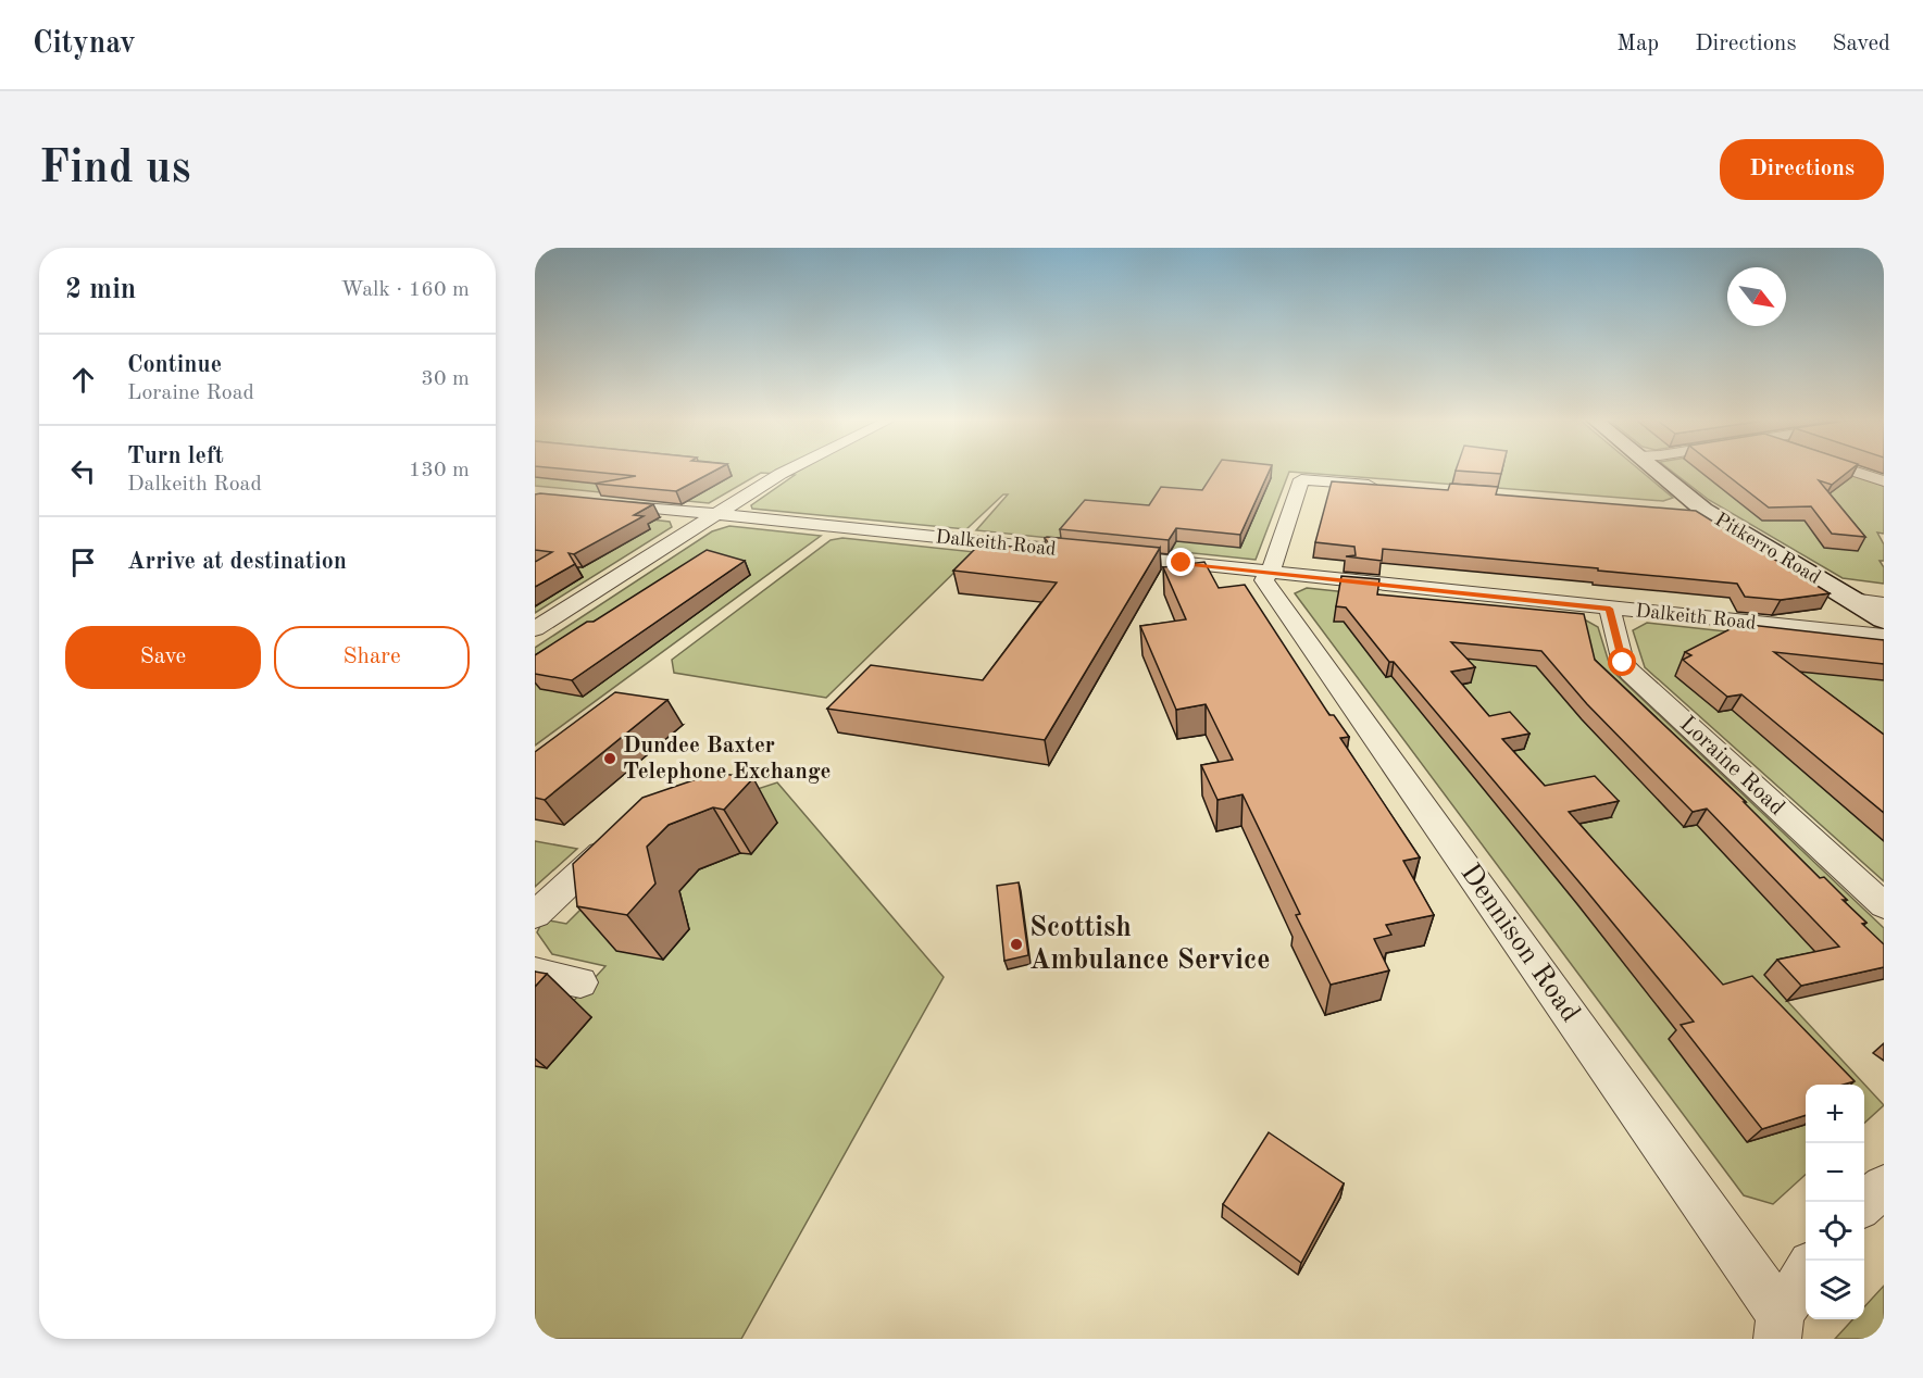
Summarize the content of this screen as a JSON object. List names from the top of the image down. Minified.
{"streets":{"street":["Dalkeith Road","Pitkerro Road","Loraine Road","Dennison Road"]},"crossings":[["Dalkeith Road","Loraine Road"],["Dalkeith Road","Dennison Road"]],"places":["Dundee Baxter Telephone Exchange","Scottish Ambulance Service"],"north":"bottom right","page":{"header":"Citynav","nav":["Map","Directions","Saved"],"buttons":["Directions",["Save","Share"]],"title":"Find us","heading":["2 min","Walk · 160 m"],"list":[["Continue","Loraine Road","30 m"],["Turn left","Dalkeith Road","130 m"],"Arrive at destination"],"map_buttons":["+","−"]}}
